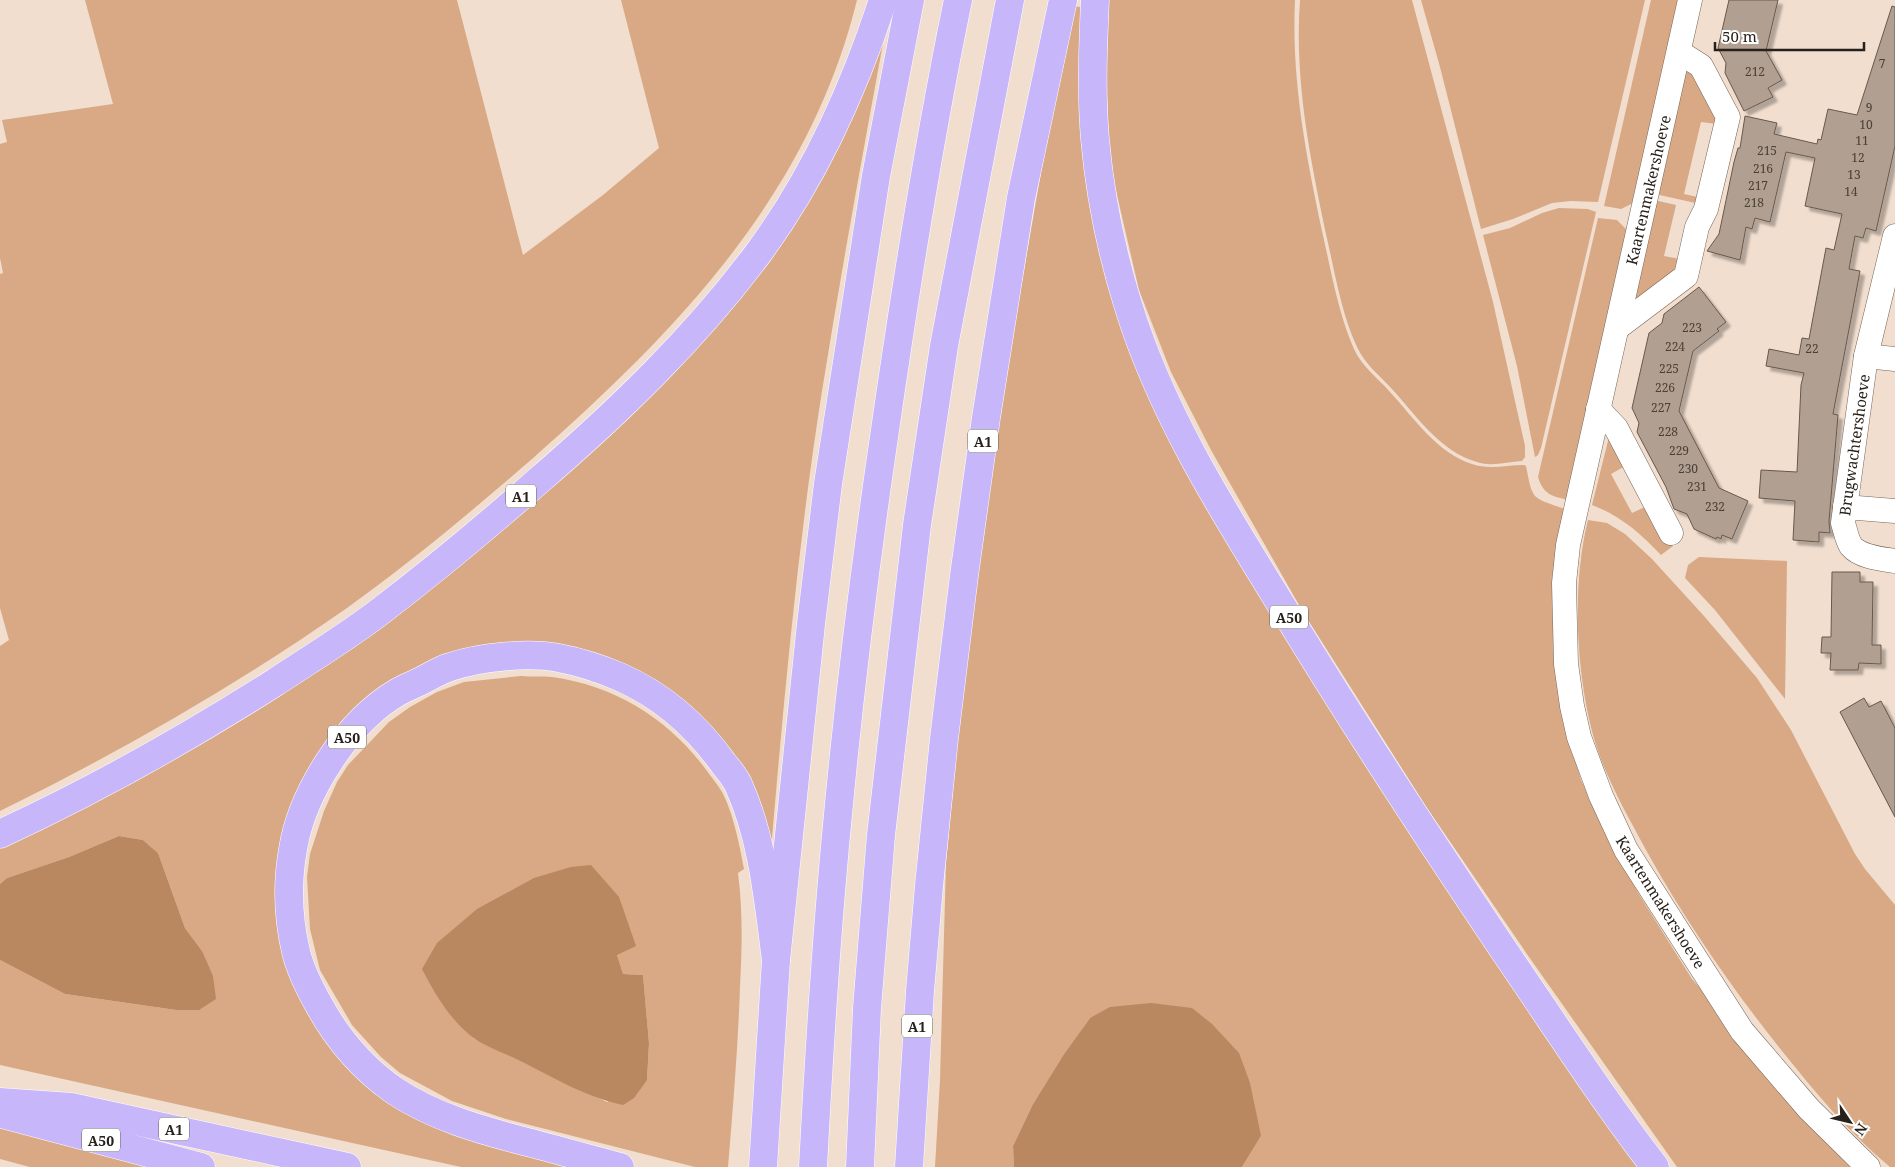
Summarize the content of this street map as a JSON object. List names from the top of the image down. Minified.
{"streets":{"highway":["A1","A50"],"street":["Kaartenmakershoeve","Brugwachtershoeve"]},"house_numbers":["7","212","9","10","11","215","12","216","13","217","14","218","223","224","22","225","226","227","228","229","230","231","232"],"scale_bar":"50 m","north":"bottom right"}
